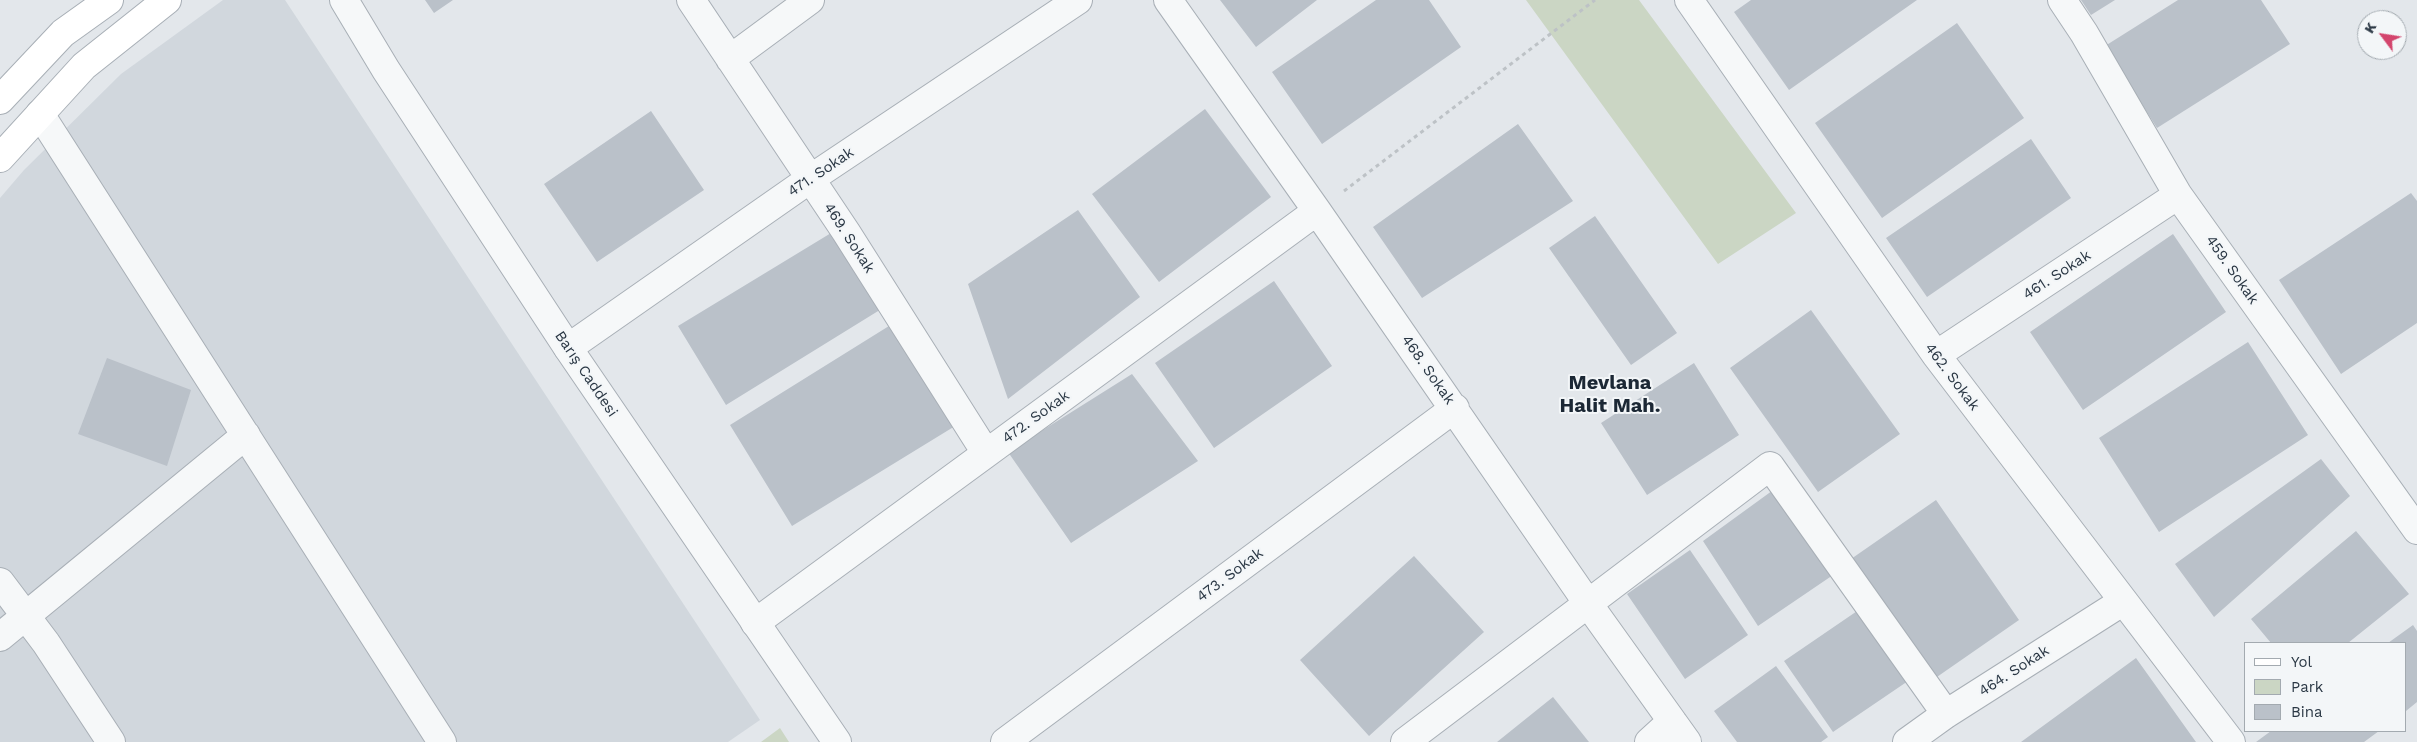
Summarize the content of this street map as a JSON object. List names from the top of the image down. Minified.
{"streets":{"street":["471. Sokak","469. Sokak","459. Sokak","461. Sokak","468. Sokak","Barış Caddesi","462. Sokak","472. Sokak","473. Sokak","464. Sokak"]},"crossings":[["471. Sokak","469. Sokak"],["471. Sokak","Barış Caddesi"],["469. Sokak","472. Sokak"],["459. Sokak","461. Sokak"],["461. Sokak","462. Sokak"],["468. Sokak","472. Sokak"],["468. Sokak","473. Sokak"],["Barış Caddesi","472. Sokak"],["462. Sokak","464. Sokak"]],"districts":["Mevlana Halit Mah."],"legend":["Yol","Park","Bina"],"north":"top left"}
